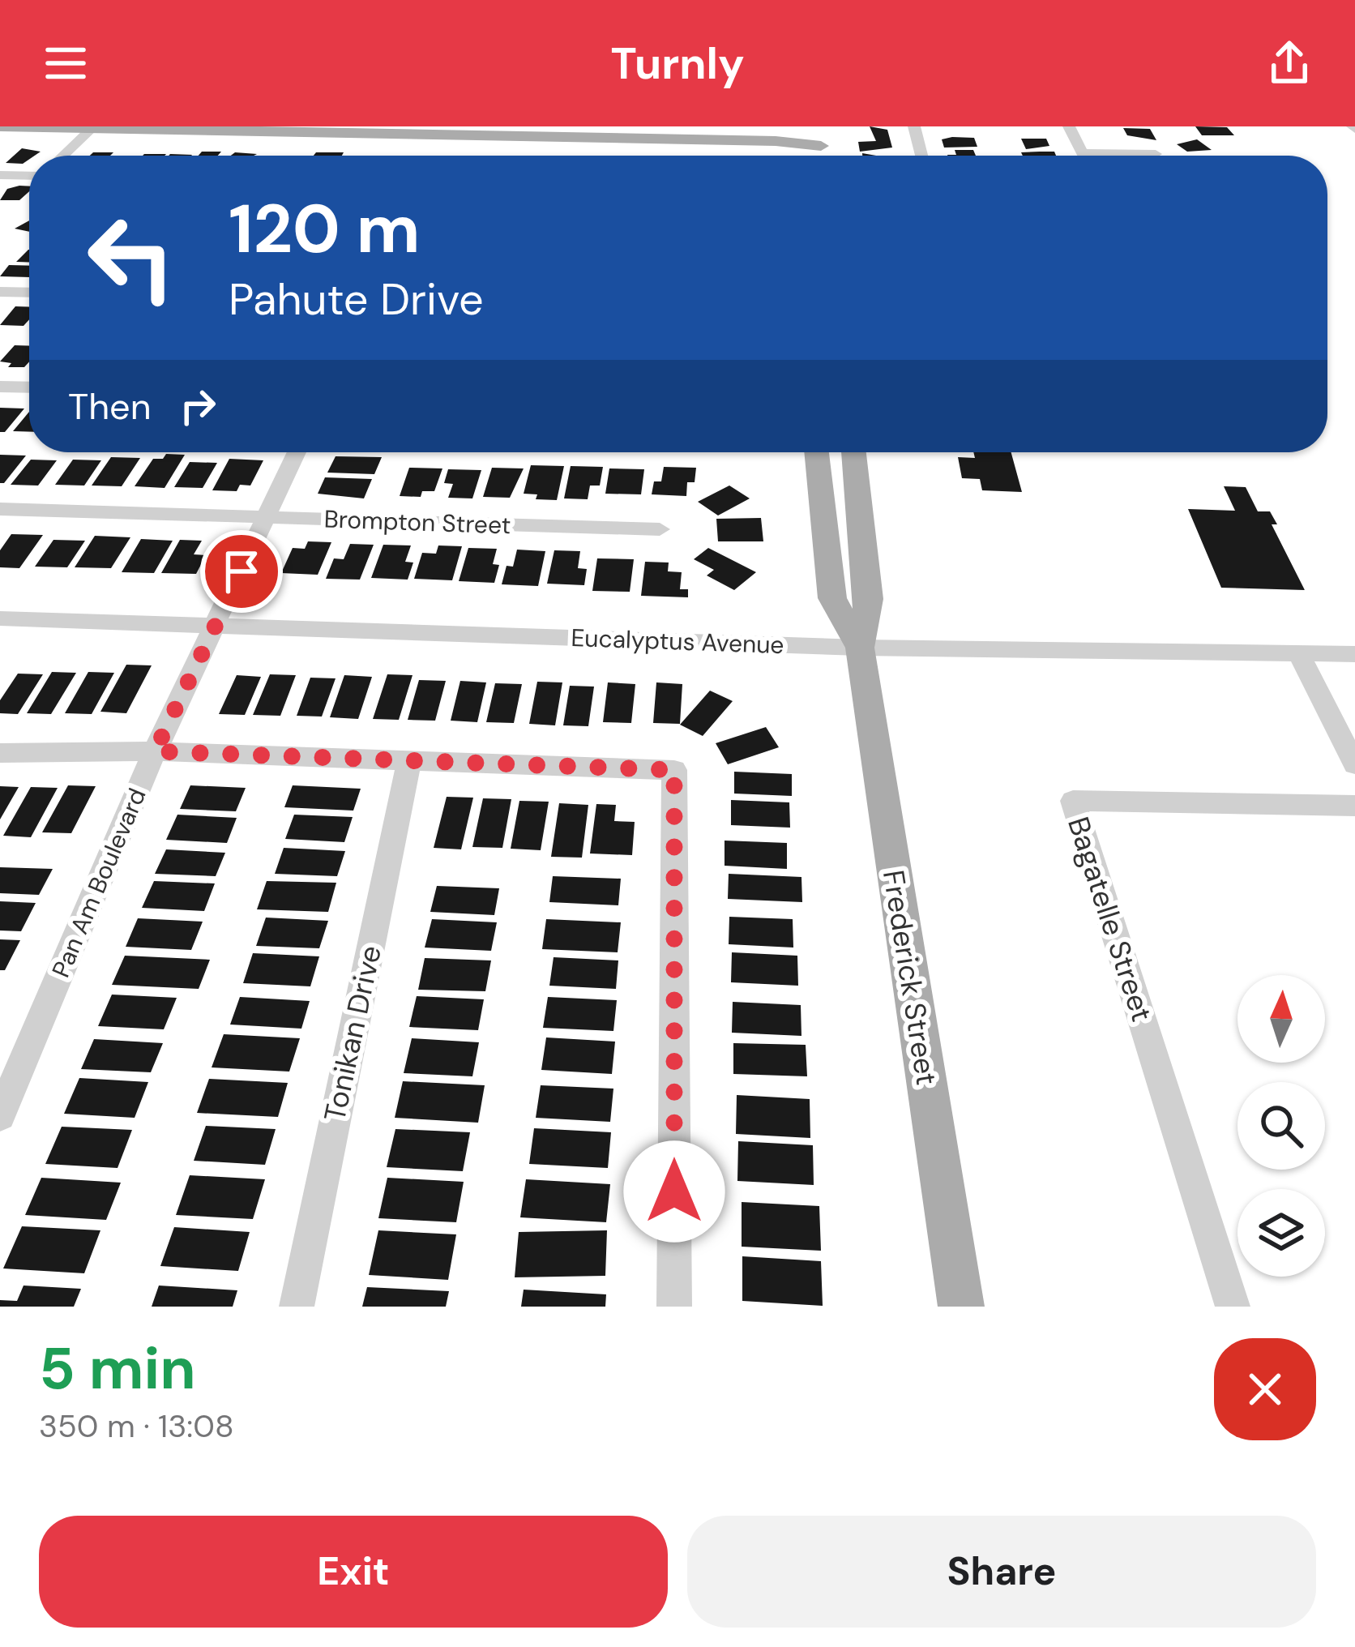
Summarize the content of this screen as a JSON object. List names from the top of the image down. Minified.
{"streets":{"main road":["Frederick Street"],"street":["Brompton Street","Eucalyptus Avenue","Pan Am Boulevard","Bagatelle Street","Tonikan Drive"]},"crossings":[["Brompton Street","Pan Am Boulevard"],["Eucalyptus Avenue","Pan Am Boulevard"],["Eucalyptus Avenue","Frederick Street"]],"north":"top","page":{"header":"Turnly","turn":["120 m","Pahute Drive"],"then":"Then","heading":["5 min","350 m · 13:08"],"buttons":["Exit","Share"]}}
